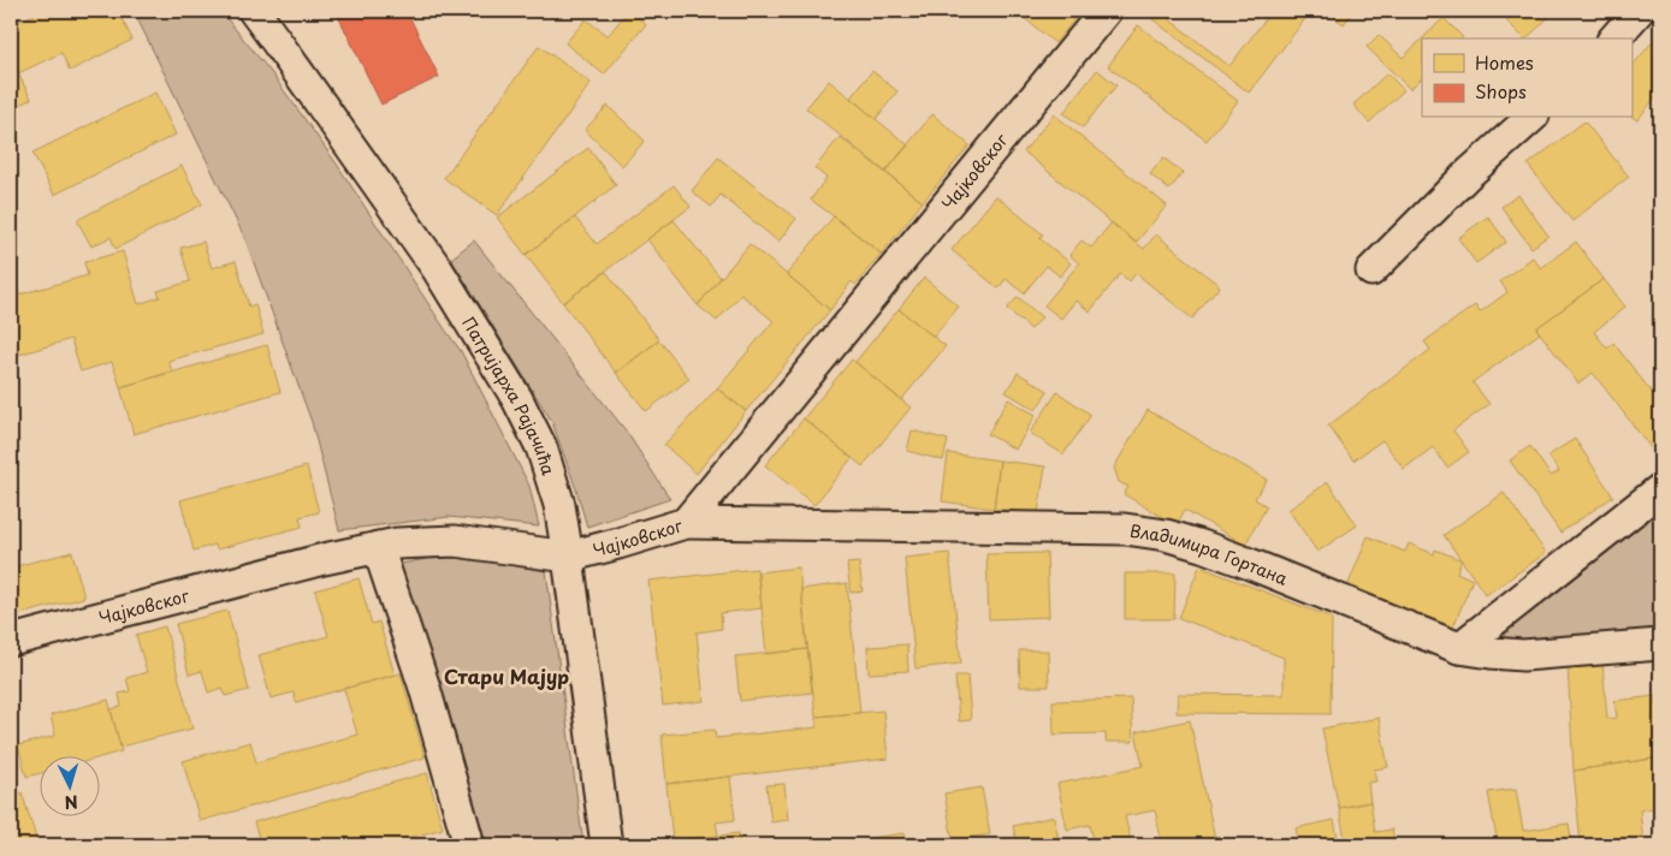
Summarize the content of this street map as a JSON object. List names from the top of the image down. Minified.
{"streets":{"street":["Чајковског","Патријарха Рајачића","Владимира Гортана"]},"crossings":[["Чајковског","Патријарха Рајачића"],["Чајковског","Владимира Гортана"]],"districts":["Стари Мајур"],"legend":["Homes","Shops"],"north":"bottom"}
